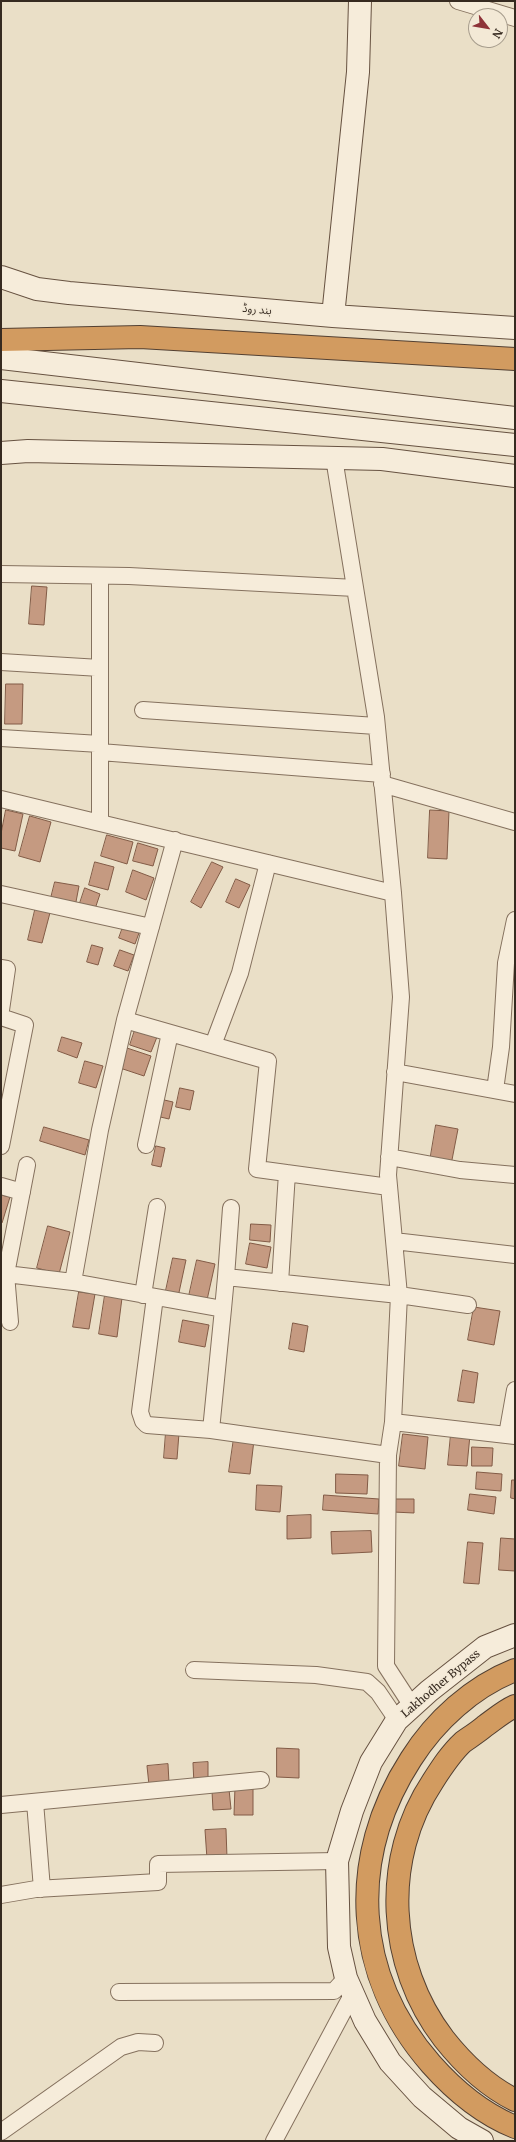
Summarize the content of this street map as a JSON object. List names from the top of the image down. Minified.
{"streets":{"main road":["بند روڈ","Lakhodher Bypass"]},"north":"bottom right"}
